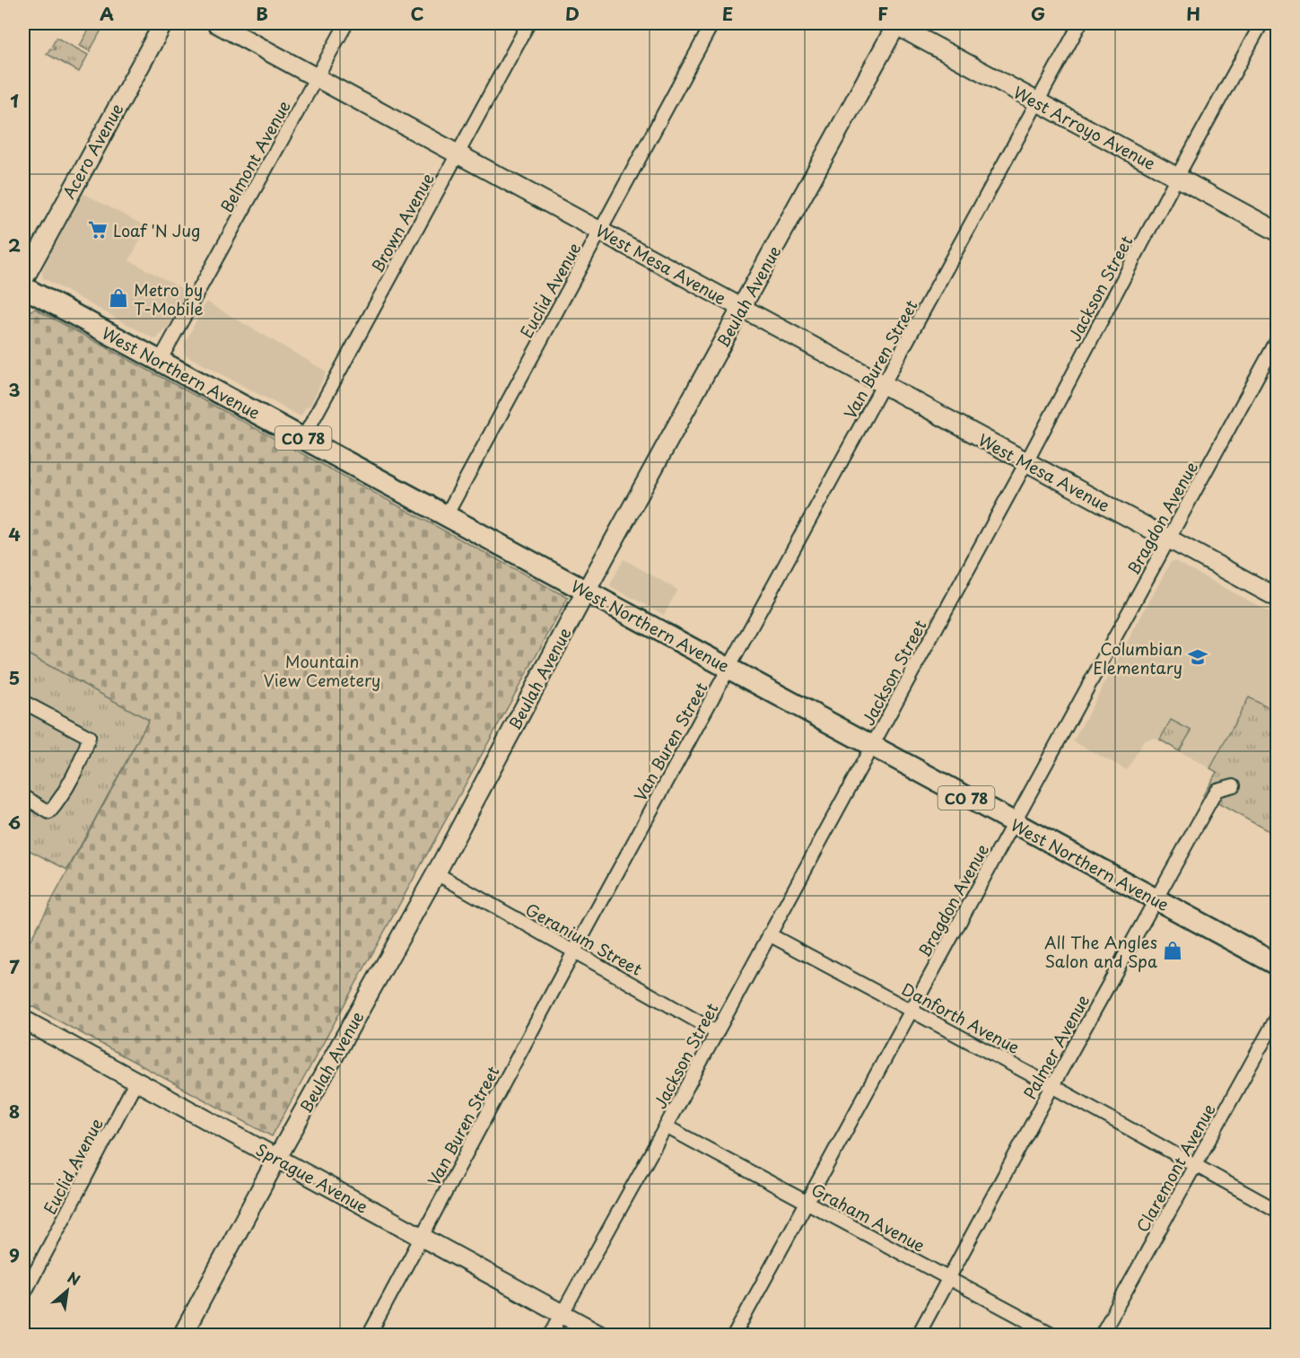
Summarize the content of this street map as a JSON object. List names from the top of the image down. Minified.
{"streets":{"main road":["West Northern Avenue","CO 78"],"street":["West Arroyo Avenue","Acero Avenue","Belmont Avenue","Brown Avenue","West Mesa Avenue","Jackson Street","Euclid Avenue","Beulah Avenue","Van Buren Street","Bragdon Avenue","Geranium Street","Danforth Avenue","Palmer Avenue","Claremont Avenue","Sprague Avenue","Graham Avenue"]},"crossings":[["West Arroyo Avenue","Jackson Street"],["West Arroyo Avenue","Beulah Avenue"],["West Arroyo Avenue","Van Buren Street"],["Belmont Avenue","West Mesa Avenue"],["Belmont Avenue","West Northern Avenue"],["Brown Avenue","West Mesa Avenue"],["Brown Avenue","West Northern Avenue"],["West Mesa Avenue","Jackson Street"],["West Mesa Avenue","Euclid Avenue"],["West Mesa Avenue","Beulah Avenue"],["West Mesa Avenue","Van Buren Street"],["West Mesa Avenue","Bragdon Avenue"],["Jackson Street","West Northern Avenue"],["Jackson Street","Geranium Street"],["Jackson Street","Danforth Avenue"],["Jackson Street","Sprague Avenue"],["Jackson Street","Graham Avenue"],["Euclid Avenue","West Northern Avenue"],["Euclid Avenue","Sprague Avenue"],["Beulah Avenue","West Northern Avenue"],["Beulah Avenue","Geranium Street"],["Beulah Avenue","Sprague Avenue"],["Van Buren Street","West Northern Avenue"],["Van Buren Street","Geranium Street"],["Van Buren Street","Sprague Avenue"],["West Northern Avenue","Bragdon Avenue"],["West Northern Avenue","Palmer Avenue"],["Bragdon Avenue","Danforth Avenue"],["Bragdon Avenue","Graham Avenue"],["Danforth Avenue","Palmer Avenue"],["Danforth Avenue","Claremont Avenue"],["Palmer Avenue","Graham Avenue"]],"parks":["Mountain View Cemetery"],"places":{"supermarket":["Loaf 'N Jug"],"shop":["Metro by T-Mobile","All The Angles Salon and Spa"],"school or university":["Columbian Elementary"]},"north":"top right","grid":{"columns":["A","B","C","D","E","F","G","H"],"rows":["1","2","3","4","5","6","7","8","9"]}}
